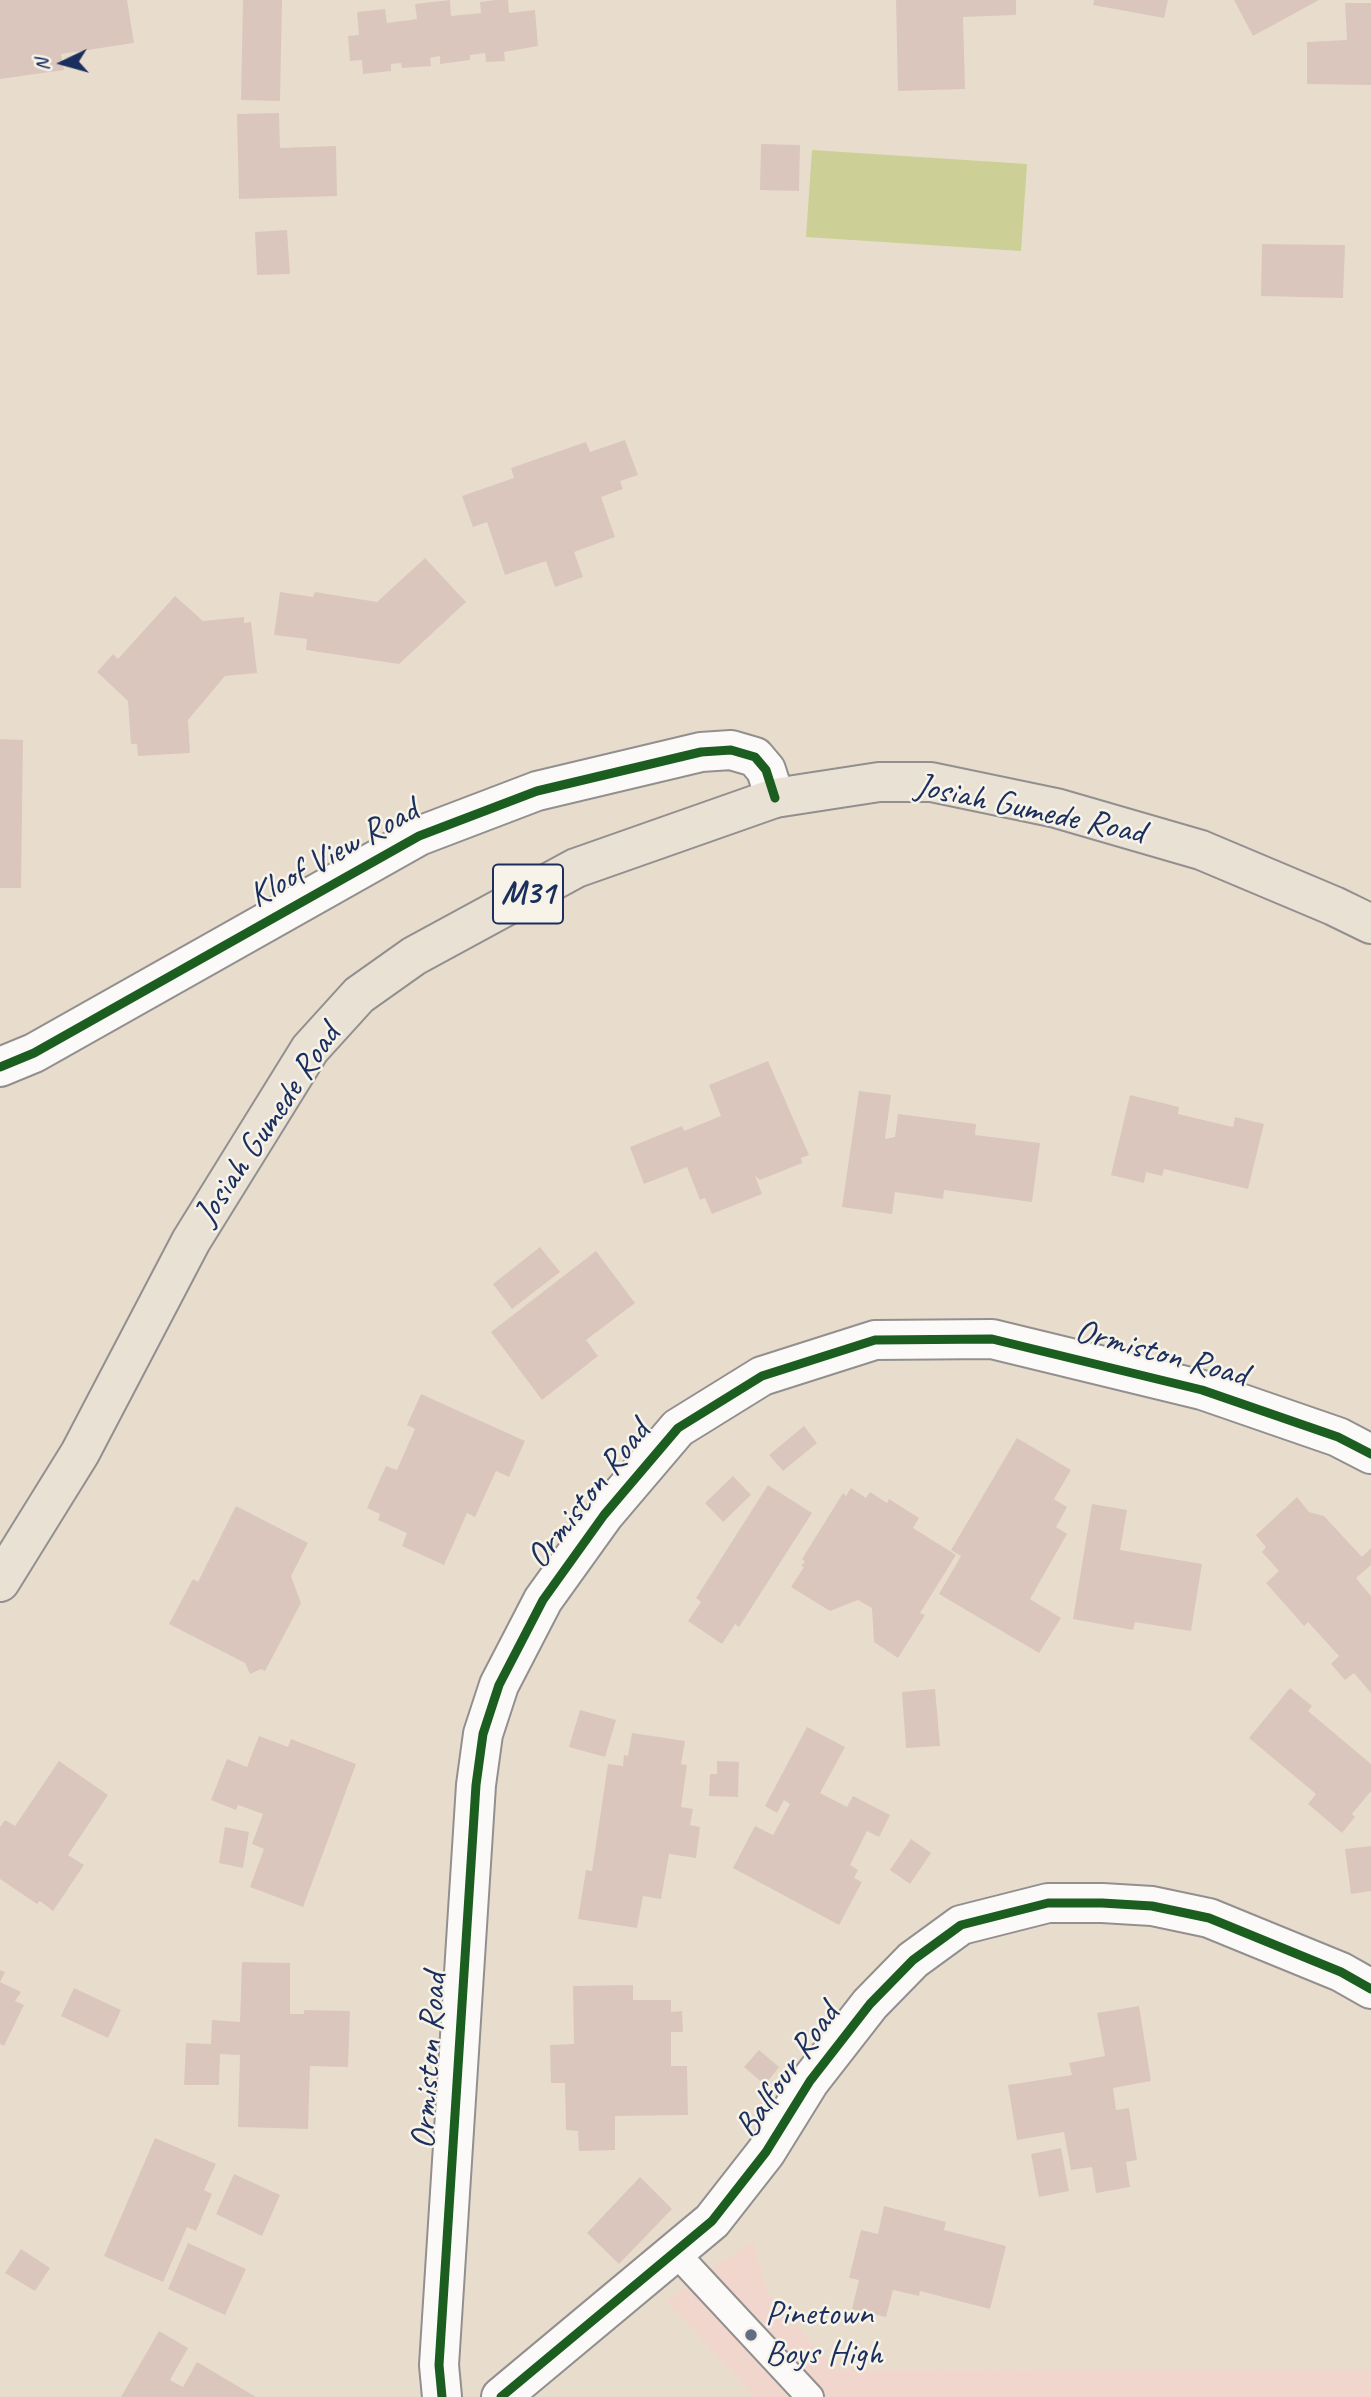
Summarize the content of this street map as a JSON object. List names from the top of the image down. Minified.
{"streets":{"main road":["Josiah Gumede Road","M31"],"street":["Kloof View Road","Ormiston Road","Balfour Road"]},"crossings":[["Josiah Gumede Road","Kloof View Road"]],"places":["Pinetown Boys High"],"north":"left"}
